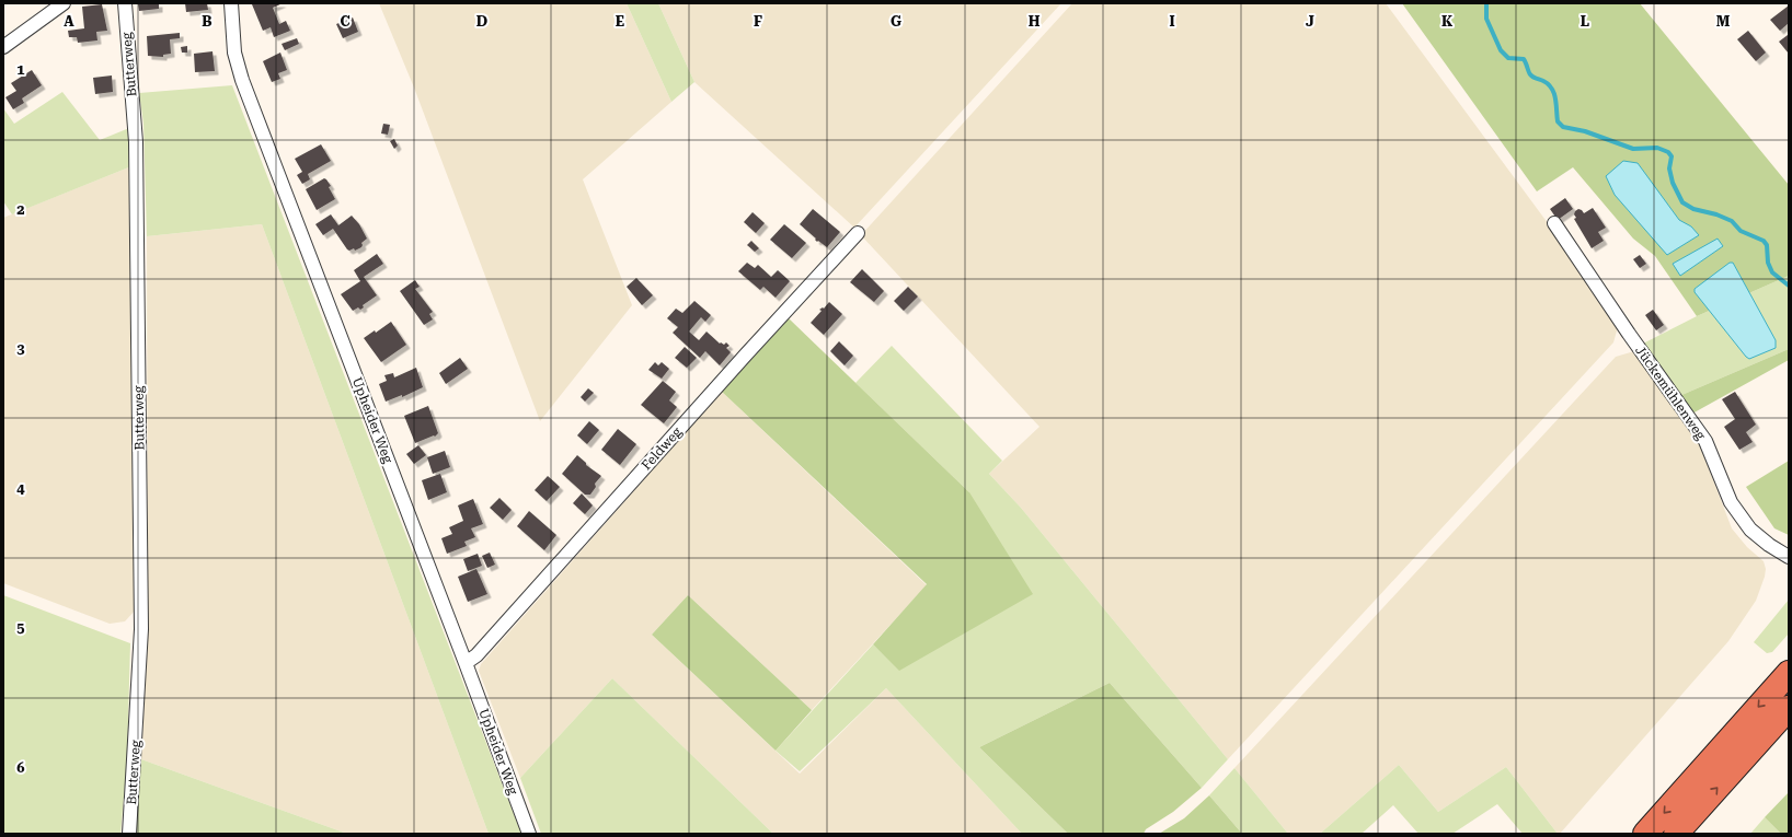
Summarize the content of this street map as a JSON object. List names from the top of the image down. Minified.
{"streets":{"street":["Butterweg","Jückemühlenweg","Upheider Weg","Feldweg"]},"crossings":[["Upheider Weg","Feldweg"]],"grid":{"columns":["A","B","C","D","E","F","G","H","I","J","K","L","M"],"rows":["1","2","3","4","5","6"]}}
